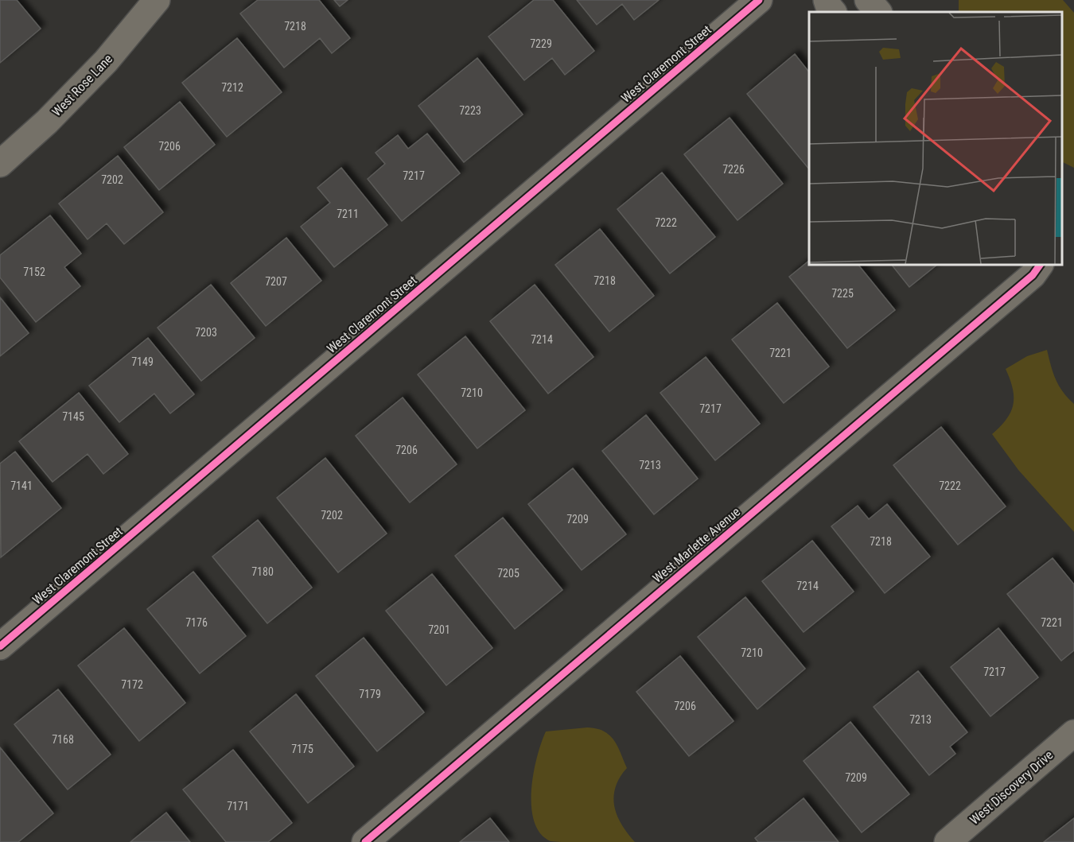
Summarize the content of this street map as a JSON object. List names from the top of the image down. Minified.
{"streets":{"street":["West Claremont Street","West Rose Lane","West Marlette Avenue","West Discovery Drive"]},"house_numbers":["7218","7229","7212","7223","7206","7226","7217","7202","7211","7222","7152","7218","7207","7225","7203","7214","7221","7149","7210","7217","7145","7206","7213","7141","7222","7202","7209","7218","7180","7205","7214","7176","7221","7201","7210","7217","7172","7179","7206","7213","7168","7175","7209","7171"]}
